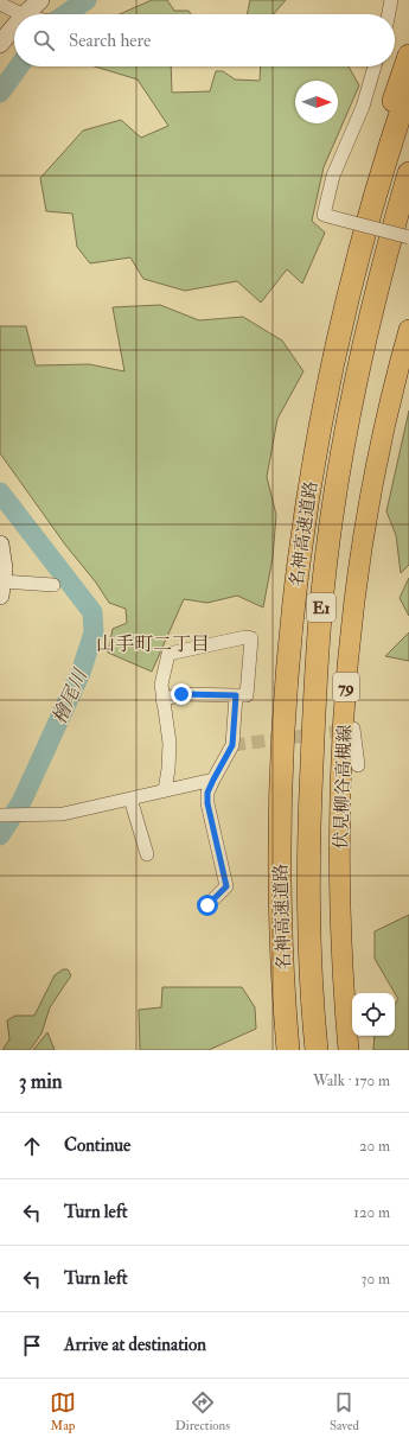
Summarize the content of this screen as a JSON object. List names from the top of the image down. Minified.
{"streets":{"highway":["名神高速道路","E1"],"main road":["79","伏見柳谷高槻線"]},"districts":["山手町二丁目"],"water":["檜尾川"],"north":"right","page":{"search":"Search here","heading":["3 min","Walk · 170 m"],"list":[["Continue","20 m"],["Turn left","120 m"],["Turn left","30 m"],"Arrive at destination"],"nav":["Map","Directions","Saved"]}}
